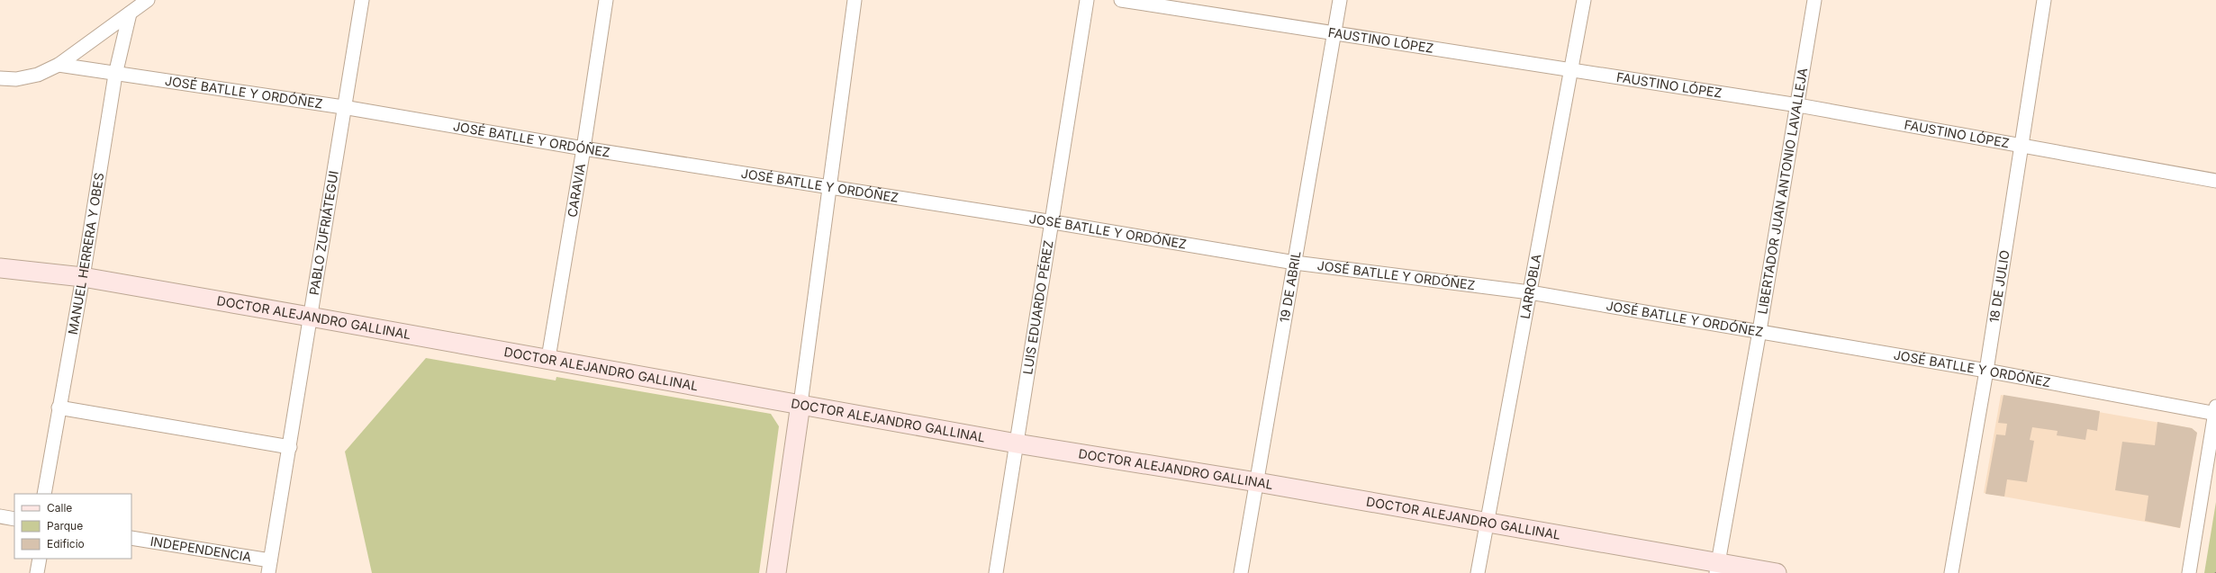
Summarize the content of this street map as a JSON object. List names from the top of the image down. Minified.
{"streets":{"street":["FAUSTINO LÓPEZ","JOSÉ BATLLE Y ORDÓÑEZ","CARAVIA","LIBERTADOR JUAN ANTONIO LAVALLEJA","PABLO ZUFRIÁTEGUI","MANUEL HERRERA Y OBES","19 DE ABRIL","LARROBLA","18 DE JULIO","LUIS EDUARDO PÉREZ","DOCTOR ALEJANDRO GALLINAL","INDEPENDENCIA"]},"crossings":[["FAUSTINO LÓPEZ","LIBERTADOR JUAN ANTONIO LAVALLEJA"],["FAUSTINO LÓPEZ","19 DE ABRIL"],["FAUSTINO LÓPEZ","LARROBLA"],["FAUSTINO LÓPEZ","18 DE JULIO"],["JOSÉ BATLLE Y ORDÓÑEZ","CARAVIA"],["JOSÉ BATLLE Y ORDÓÑEZ","LIBERTADOR JUAN ANTONIO LAVALLEJA"],["JOSÉ BATLLE Y ORDÓÑEZ","PABLO ZUFRIÁTEGUI"],["JOSÉ BATLLE Y ORDÓÑEZ","MANUEL HERRERA Y OBES"],["JOSÉ BATLLE Y ORDÓÑEZ","19 DE ABRIL"],["JOSÉ BATLLE Y ORDÓÑEZ","LARROBLA"],["JOSÉ BATLLE Y ORDÓÑEZ","18 DE JULIO"],["JOSÉ BATLLE Y ORDÓÑEZ","LUIS EDUARDO PÉREZ"],["CARAVIA","DOCTOR ALEJANDRO GALLINAL"],["LIBERTADOR JUAN ANTONIO LAVALLEJA","DOCTOR ALEJANDRO GALLINAL"],["PABLO ZUFRIÁTEGUI","DOCTOR ALEJANDRO GALLINAL"],["PABLO ZUFRIÁTEGUI","INDEPENDENCIA"],["MANUEL HERRERA Y OBES","DOCTOR ALEJANDRO GALLINAL"],["19 DE ABRIL","DOCTOR ALEJANDRO GALLINAL"],["LARROBLA","DOCTOR ALEJANDRO GALLINAL"],["LUIS EDUARDO PÉREZ","DOCTOR ALEJANDRO GALLINAL"]],"legend":["Calle","Parque","Edificio"]}
